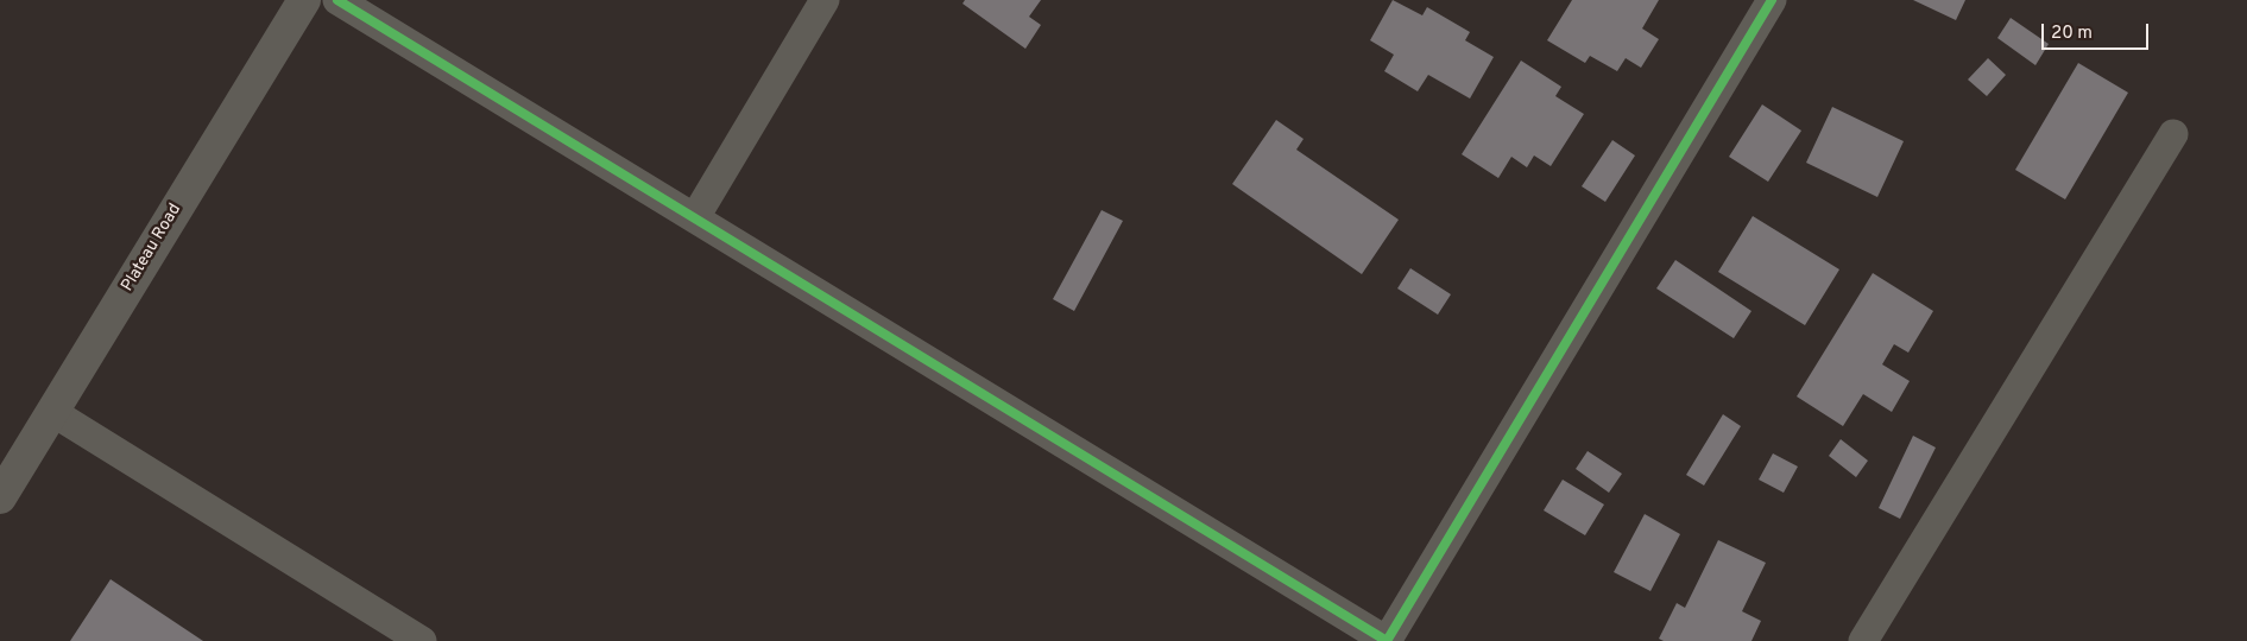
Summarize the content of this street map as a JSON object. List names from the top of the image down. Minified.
{"streets":{"street":["Plateau Road"]},"scale_bar":"20 m"}
